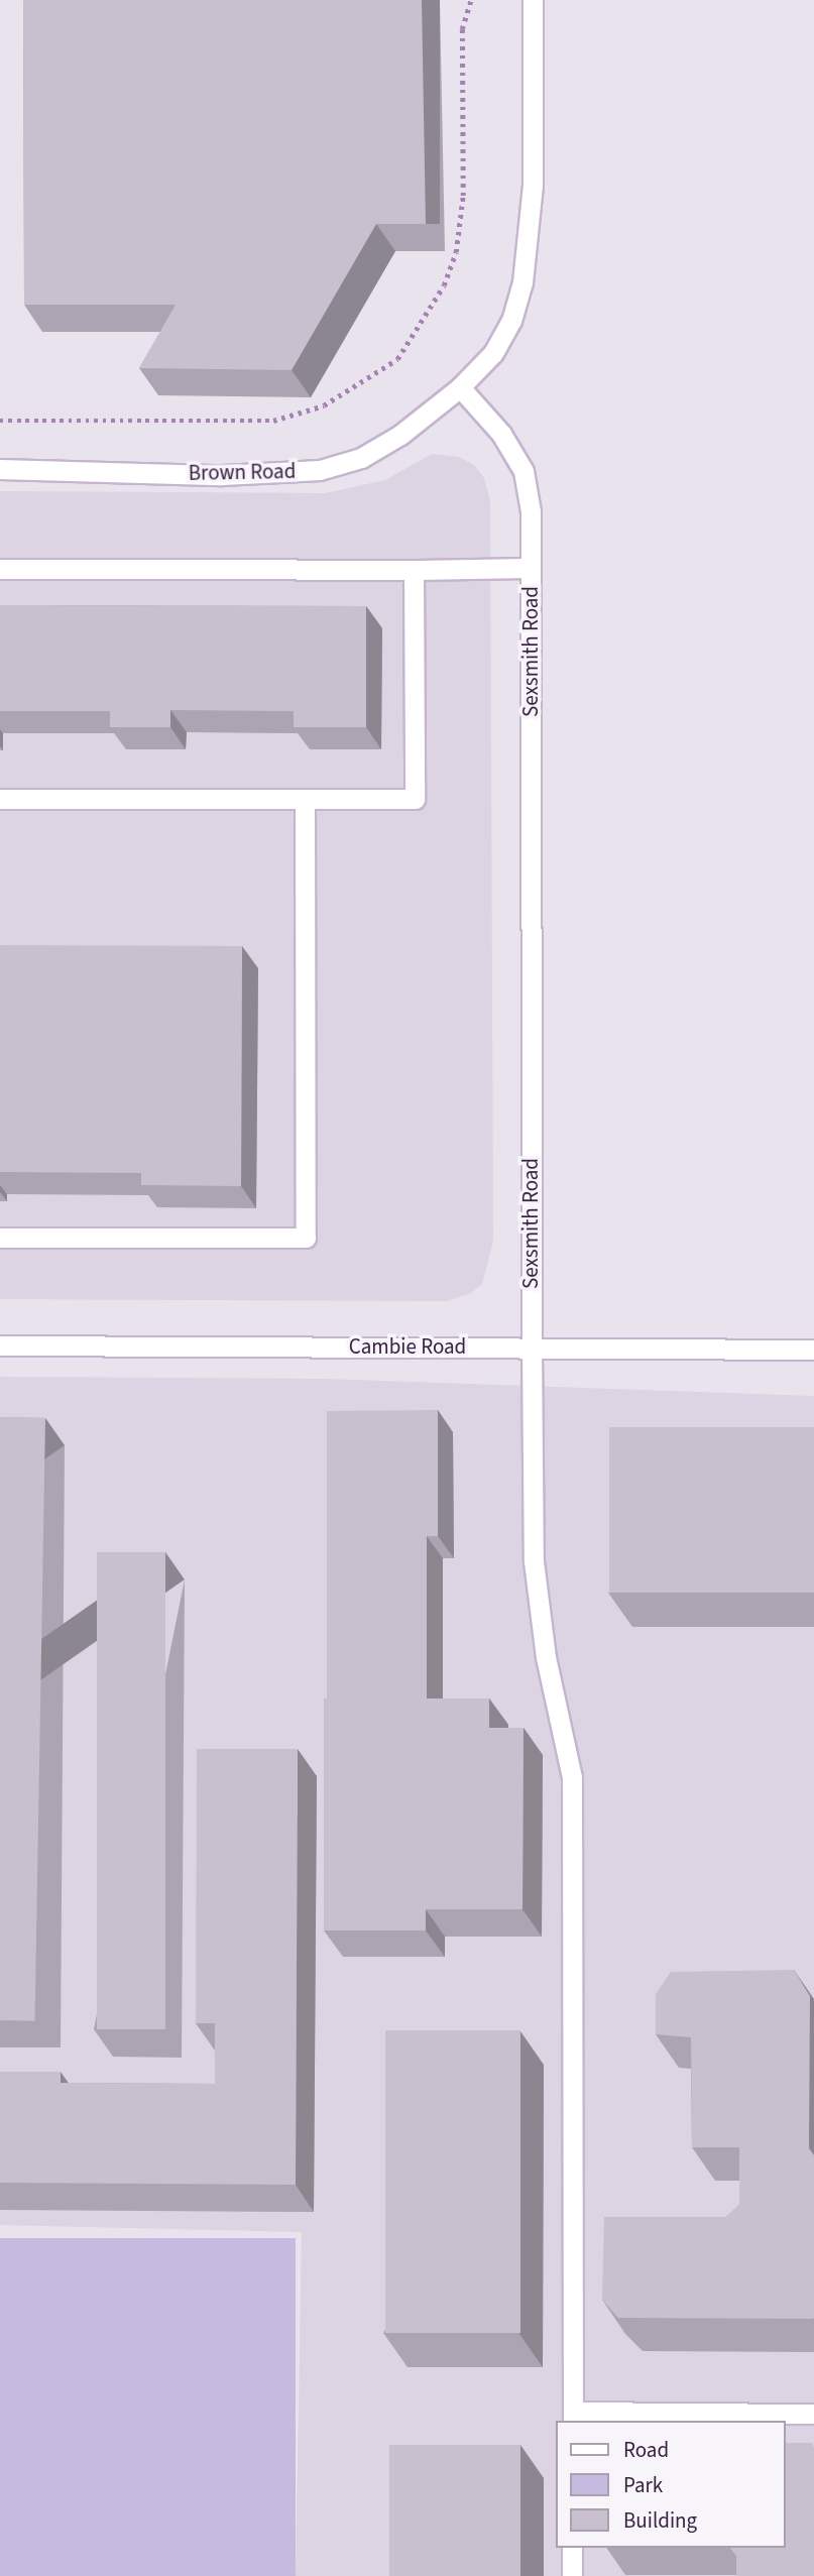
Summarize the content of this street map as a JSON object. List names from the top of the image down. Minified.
{"streets":{"street":["Brown Road","Sexsmith Road","Cambie Road"]},"crossings":[["Brown Road","Sexsmith Road"],["Sexsmith Road","Cambie Road"]],"legend":["Road","Park","Building"]}
